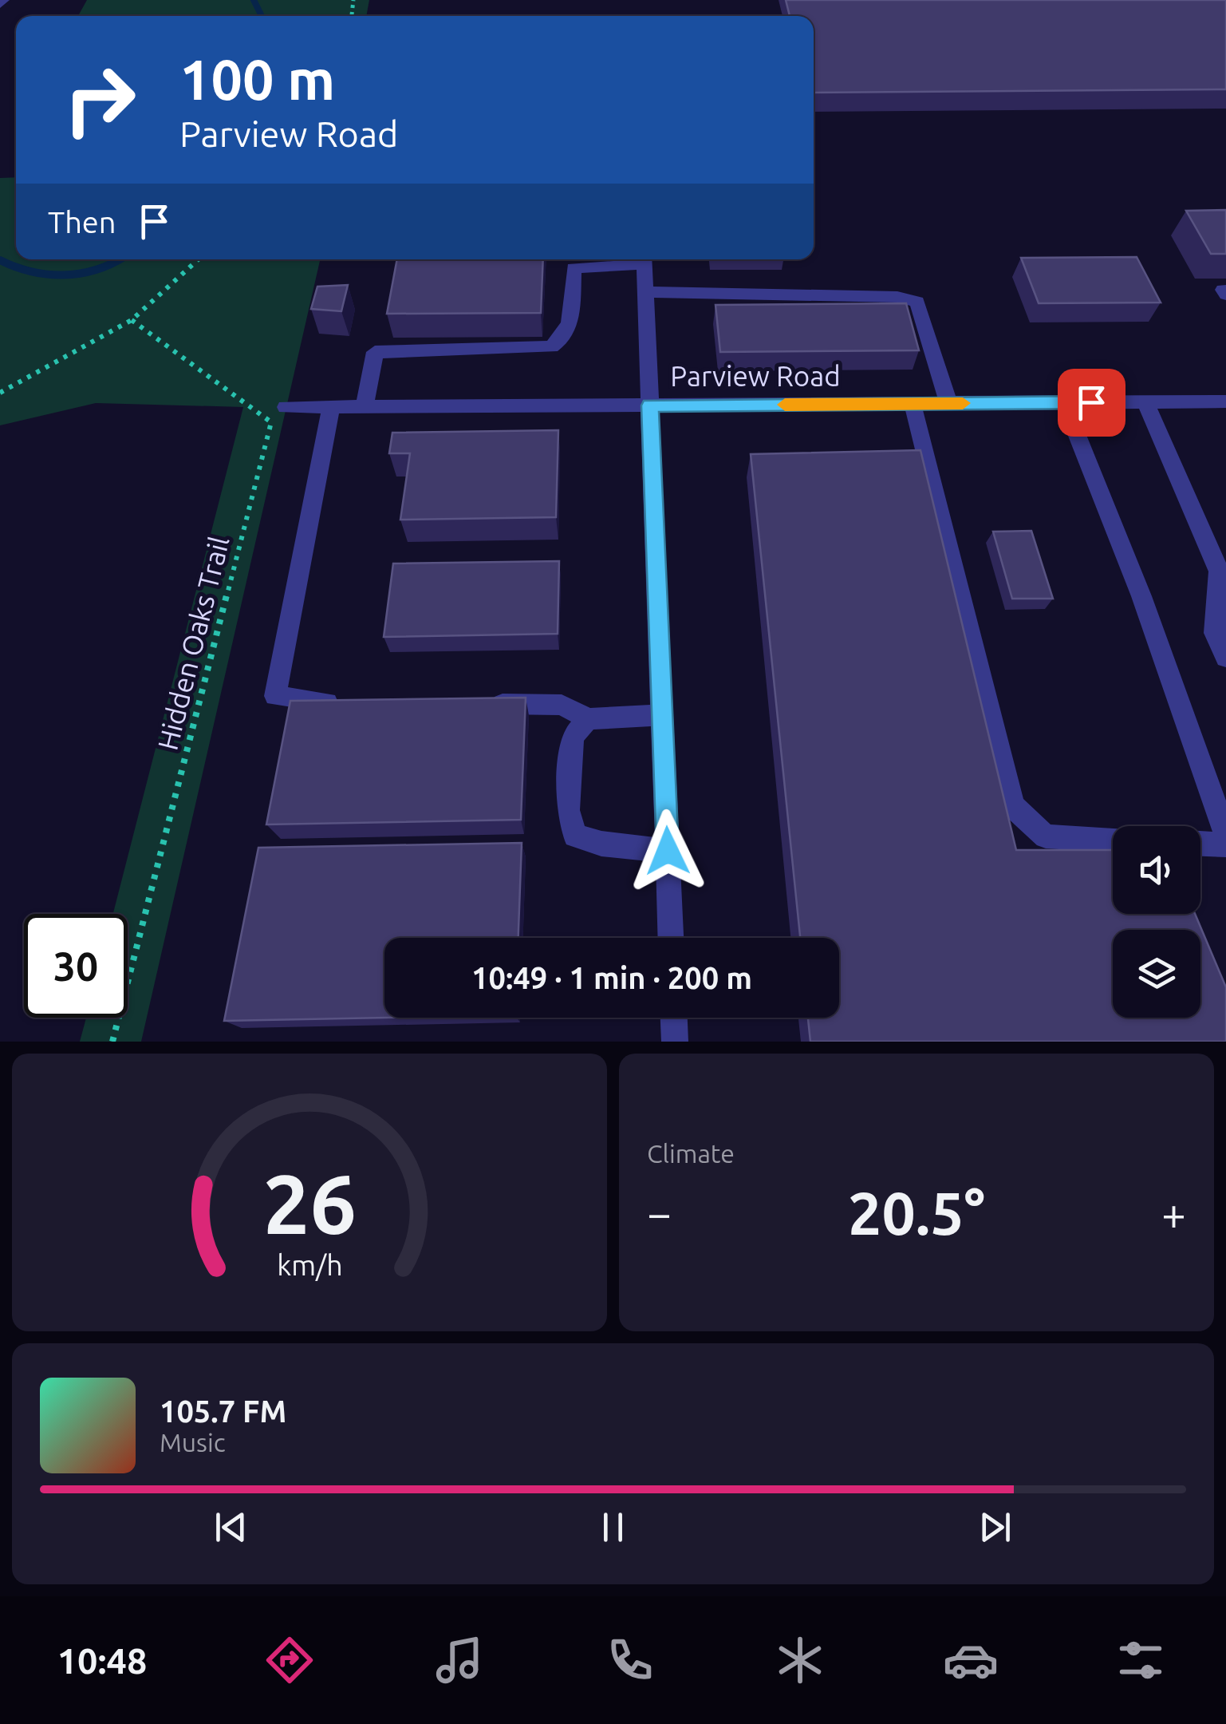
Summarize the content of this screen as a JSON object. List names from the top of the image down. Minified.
{"streets":{"street":["Parview Road"],"path":["Hidden Oaks Trail"]},"page":{"turn":["100 m","Parview Road"],"then":"Then","limit":"30","trip":"10:49 · 1 min · 200 m","tile":"Climate","heat":["−","20.5°","+"],"song":["105.7 FM","Music"],"tabs":"10:48","gauge":["26","km/h"]}}
